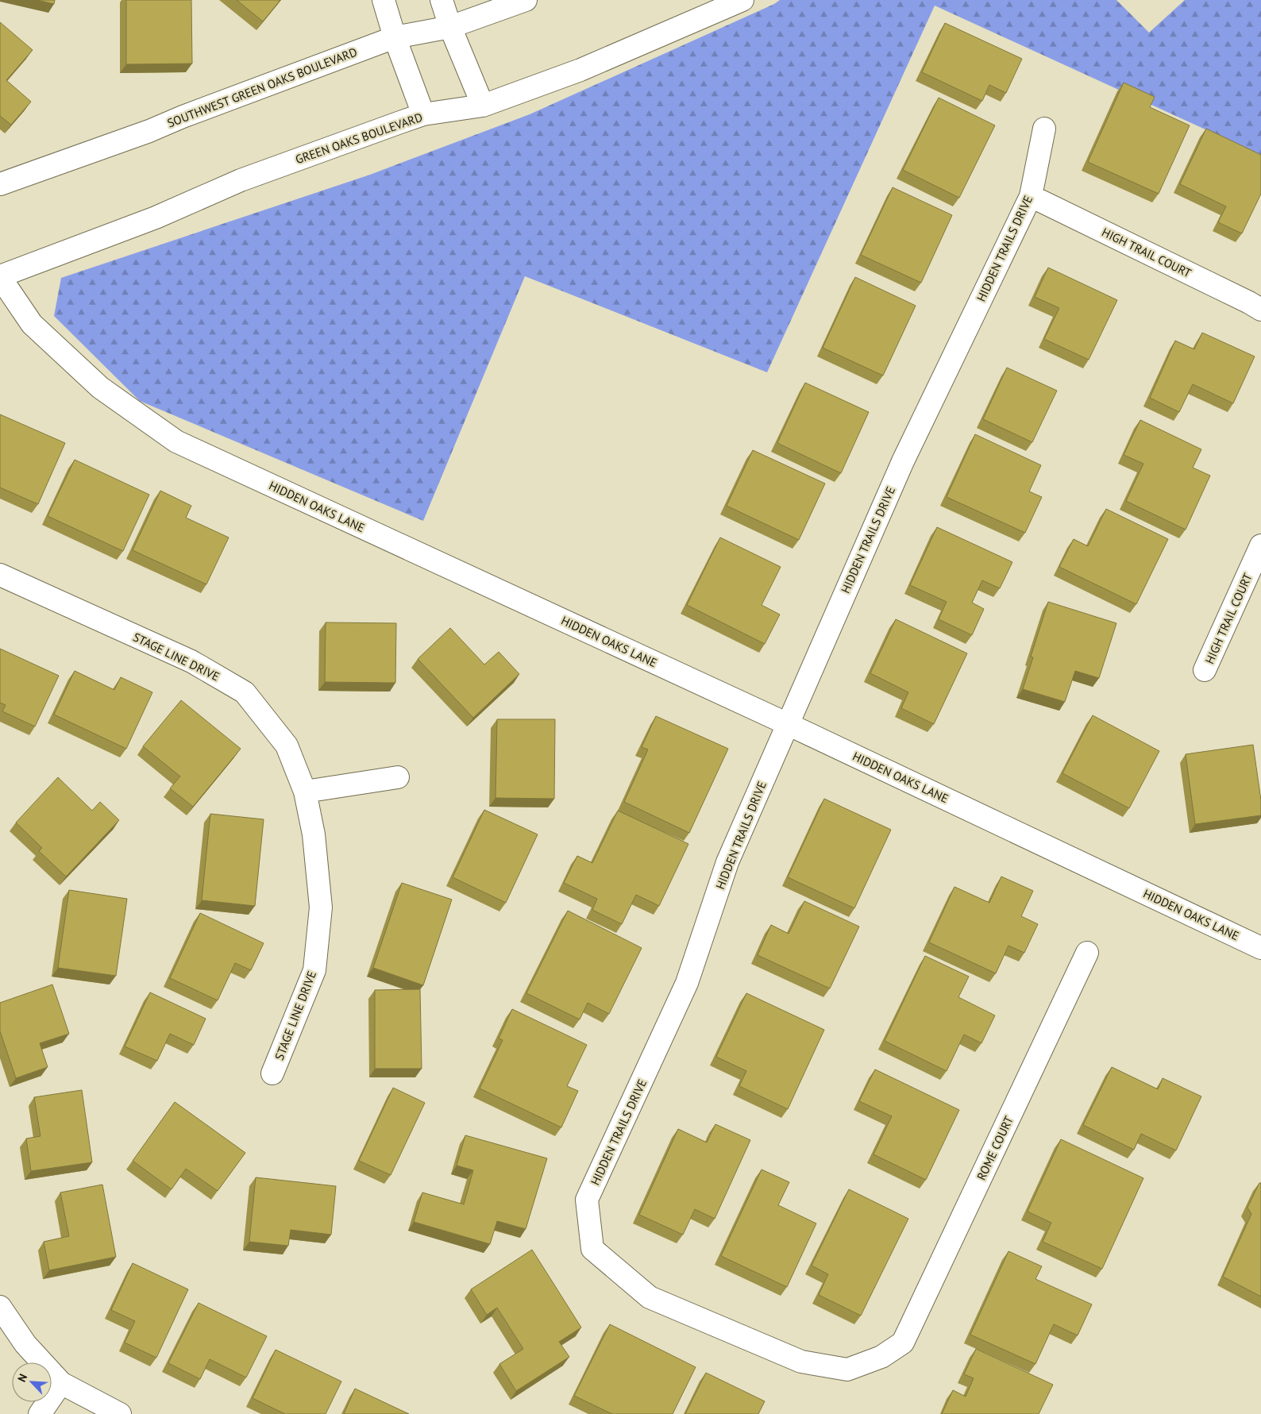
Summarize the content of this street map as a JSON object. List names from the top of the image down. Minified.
{"streets":{"street":["SOUTHWEST GREEN OAKS BOULEVARD","GREEN OAKS BOULEVARD","HIDDEN TRAILS DRIVE","HIGH TRAIL COURT","HIDDEN OAKS LANE","STAGE LINE DRIVE","ROME COURT"]},"crossings":[["GREEN OAKS BOULEVARD","HIDDEN OAKS LANE"],["HIDDEN TRAILS DRIVE","HIGH TRAIL COURT"],["HIDDEN TRAILS DRIVE","HIDDEN OAKS LANE"],["HIDDEN TRAILS DRIVE","ROME COURT"]],"north":"top left"}
